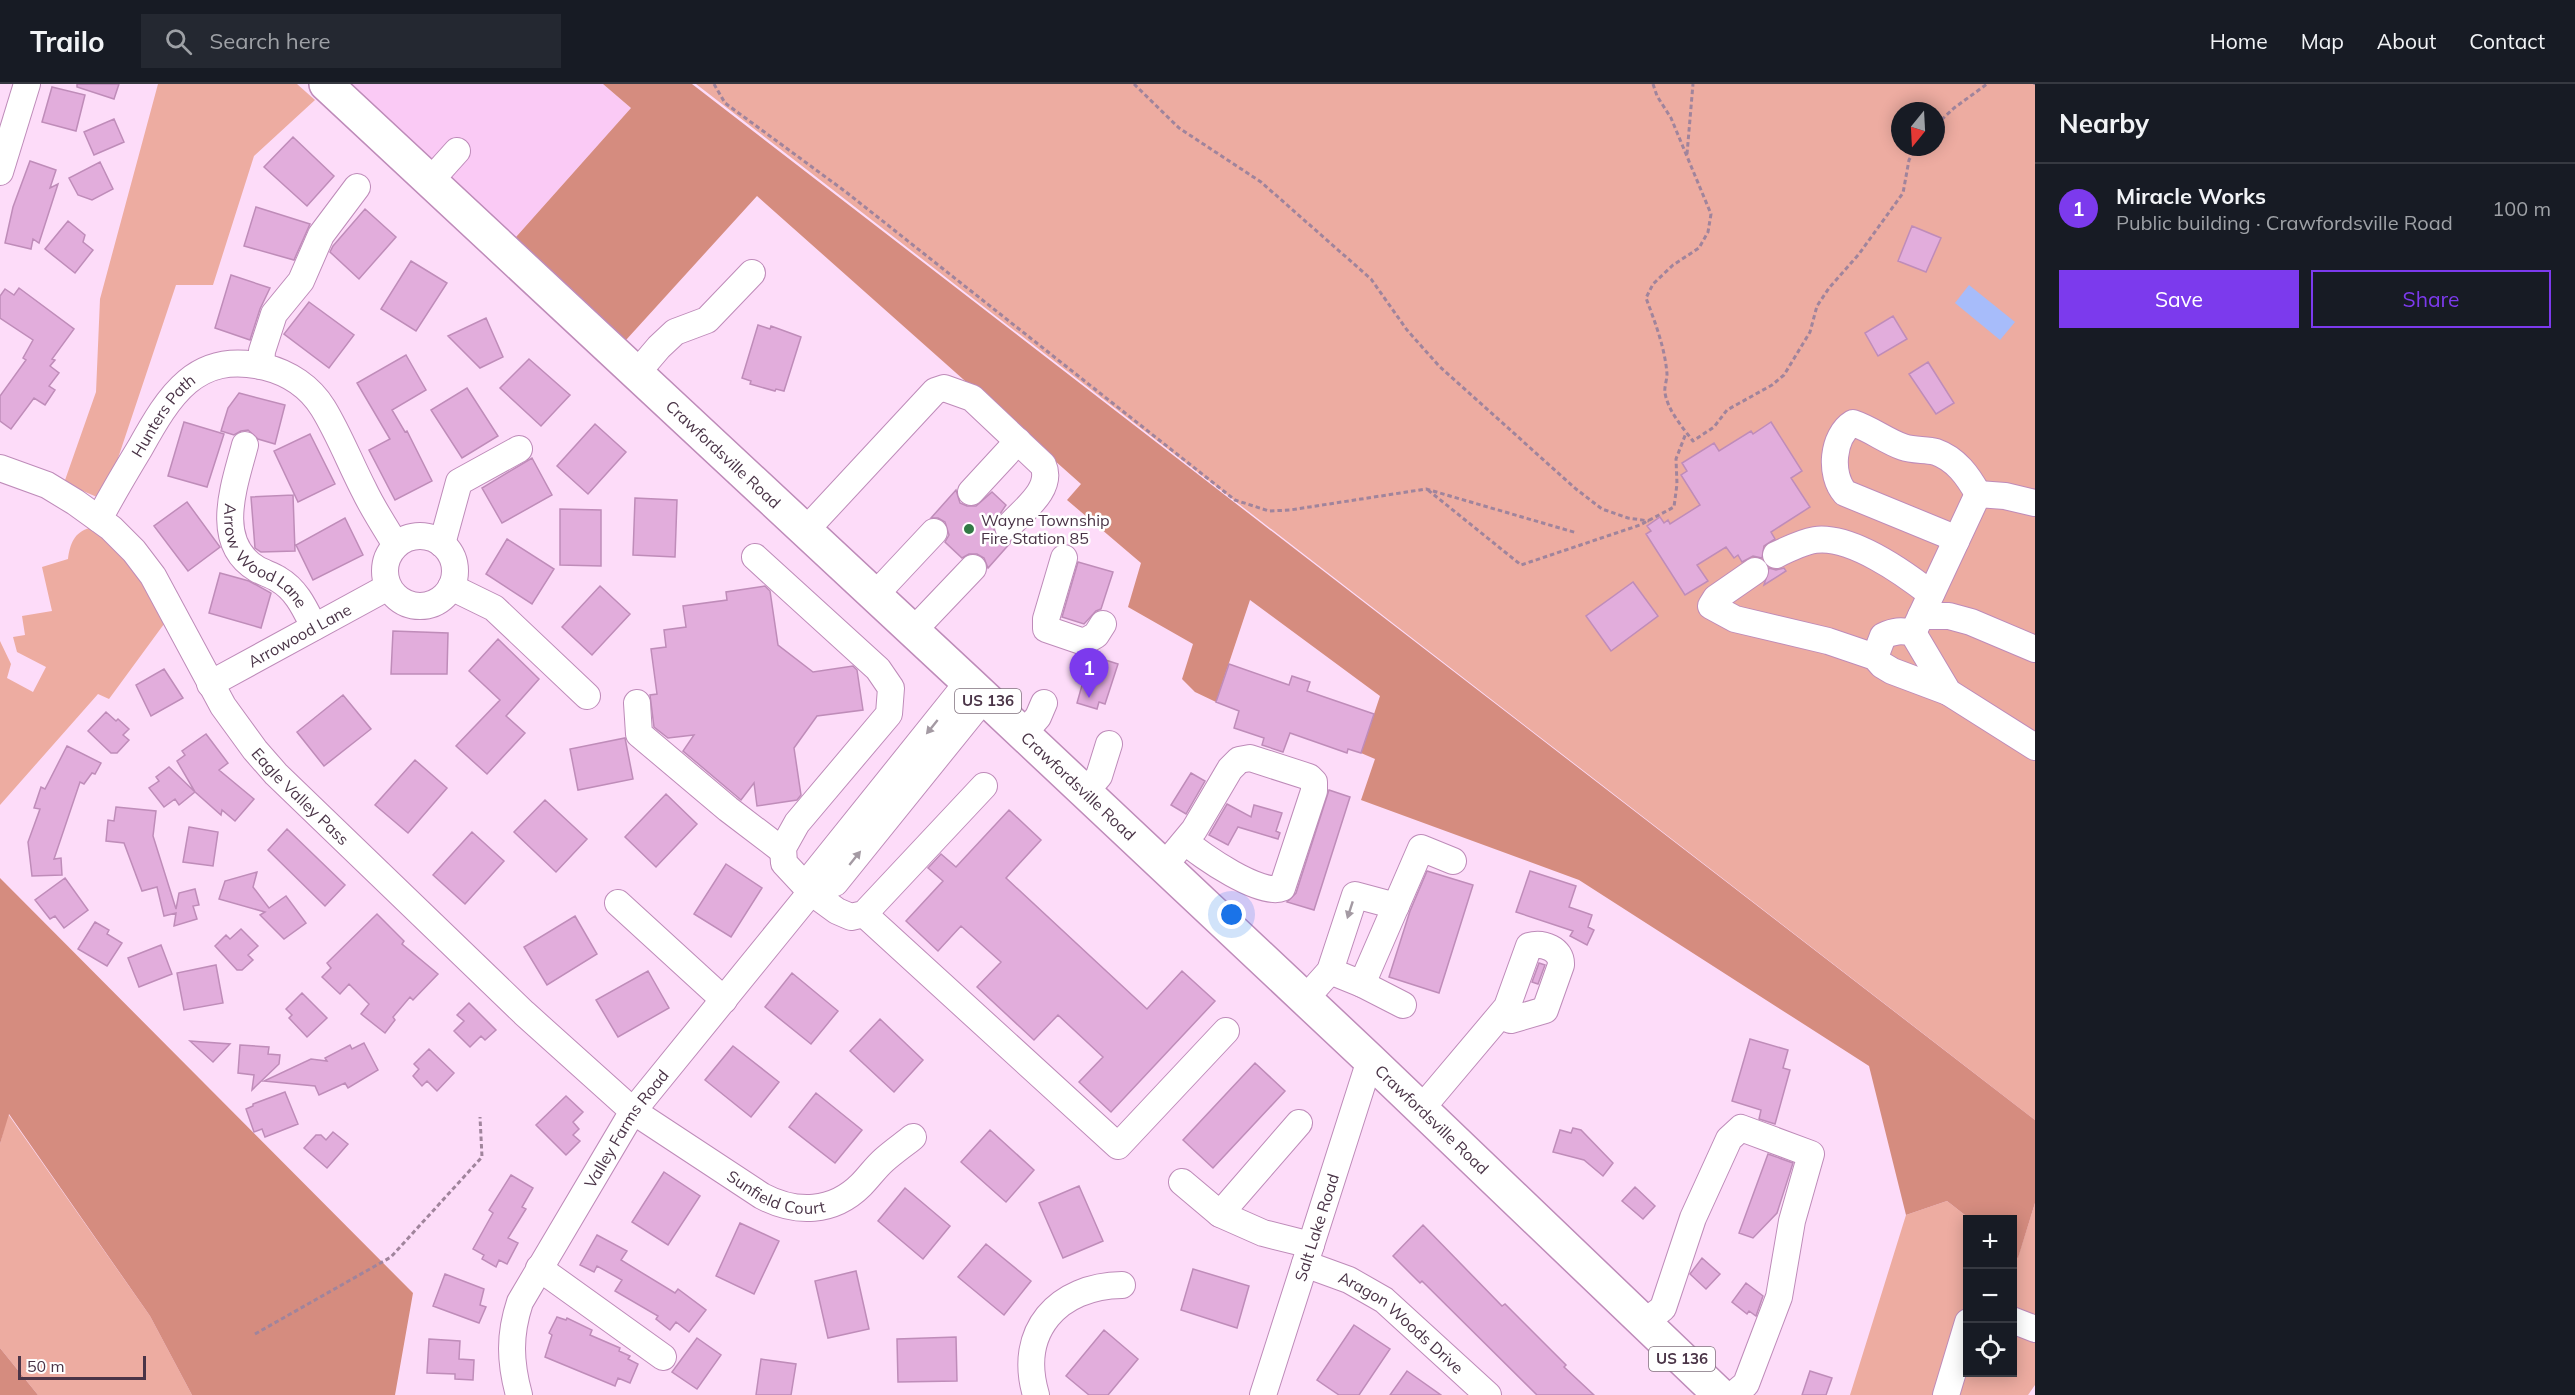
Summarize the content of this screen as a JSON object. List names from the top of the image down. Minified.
{"streets":{"main road":["Crawfordsville Road","US 136"],"street":["Hunters Path","Arrow Wood Lane","Arrowood Lane","Eagle Valley Pass","Valley Farms Road","Sunfield Court","Salt Lake Road","Aragon Woods Drive"]},"crossings":[["Hunters Path","Arrowood Lane"],["Hunters Path","Eagle Valley Pass"],["Crawfordsville Road","Valley Farms Road"],["Crawfordsville Road","Salt Lake Road"],["Arrow Wood Lane","Arrowood Lane"],["Arrowood Lane","Eagle Valley Pass"],["Eagle Valley Pass","Valley Farms Road"],["Eagle Valley Pass","Sunfield Court"],["Valley Farms Road","Sunfield Court"],["Salt Lake Road","Aragon Woods Drive"]],"places":["Wayne Township Fire Station 85"],"scale_bar":"50 m","north":"bottom","page":{"header":"Trailo","search":"Search here","nav":["Home","Map","About","Contact"],"heading":"Nearby","list":[{"mark":"1","name":"Miracle Works","note":"Public building · Crawfordsville Road","value":"100 m"}],"buttons":["Save","Share"],"pins":"1","map_buttons":["+","−"],"scale":"50 m"}}
